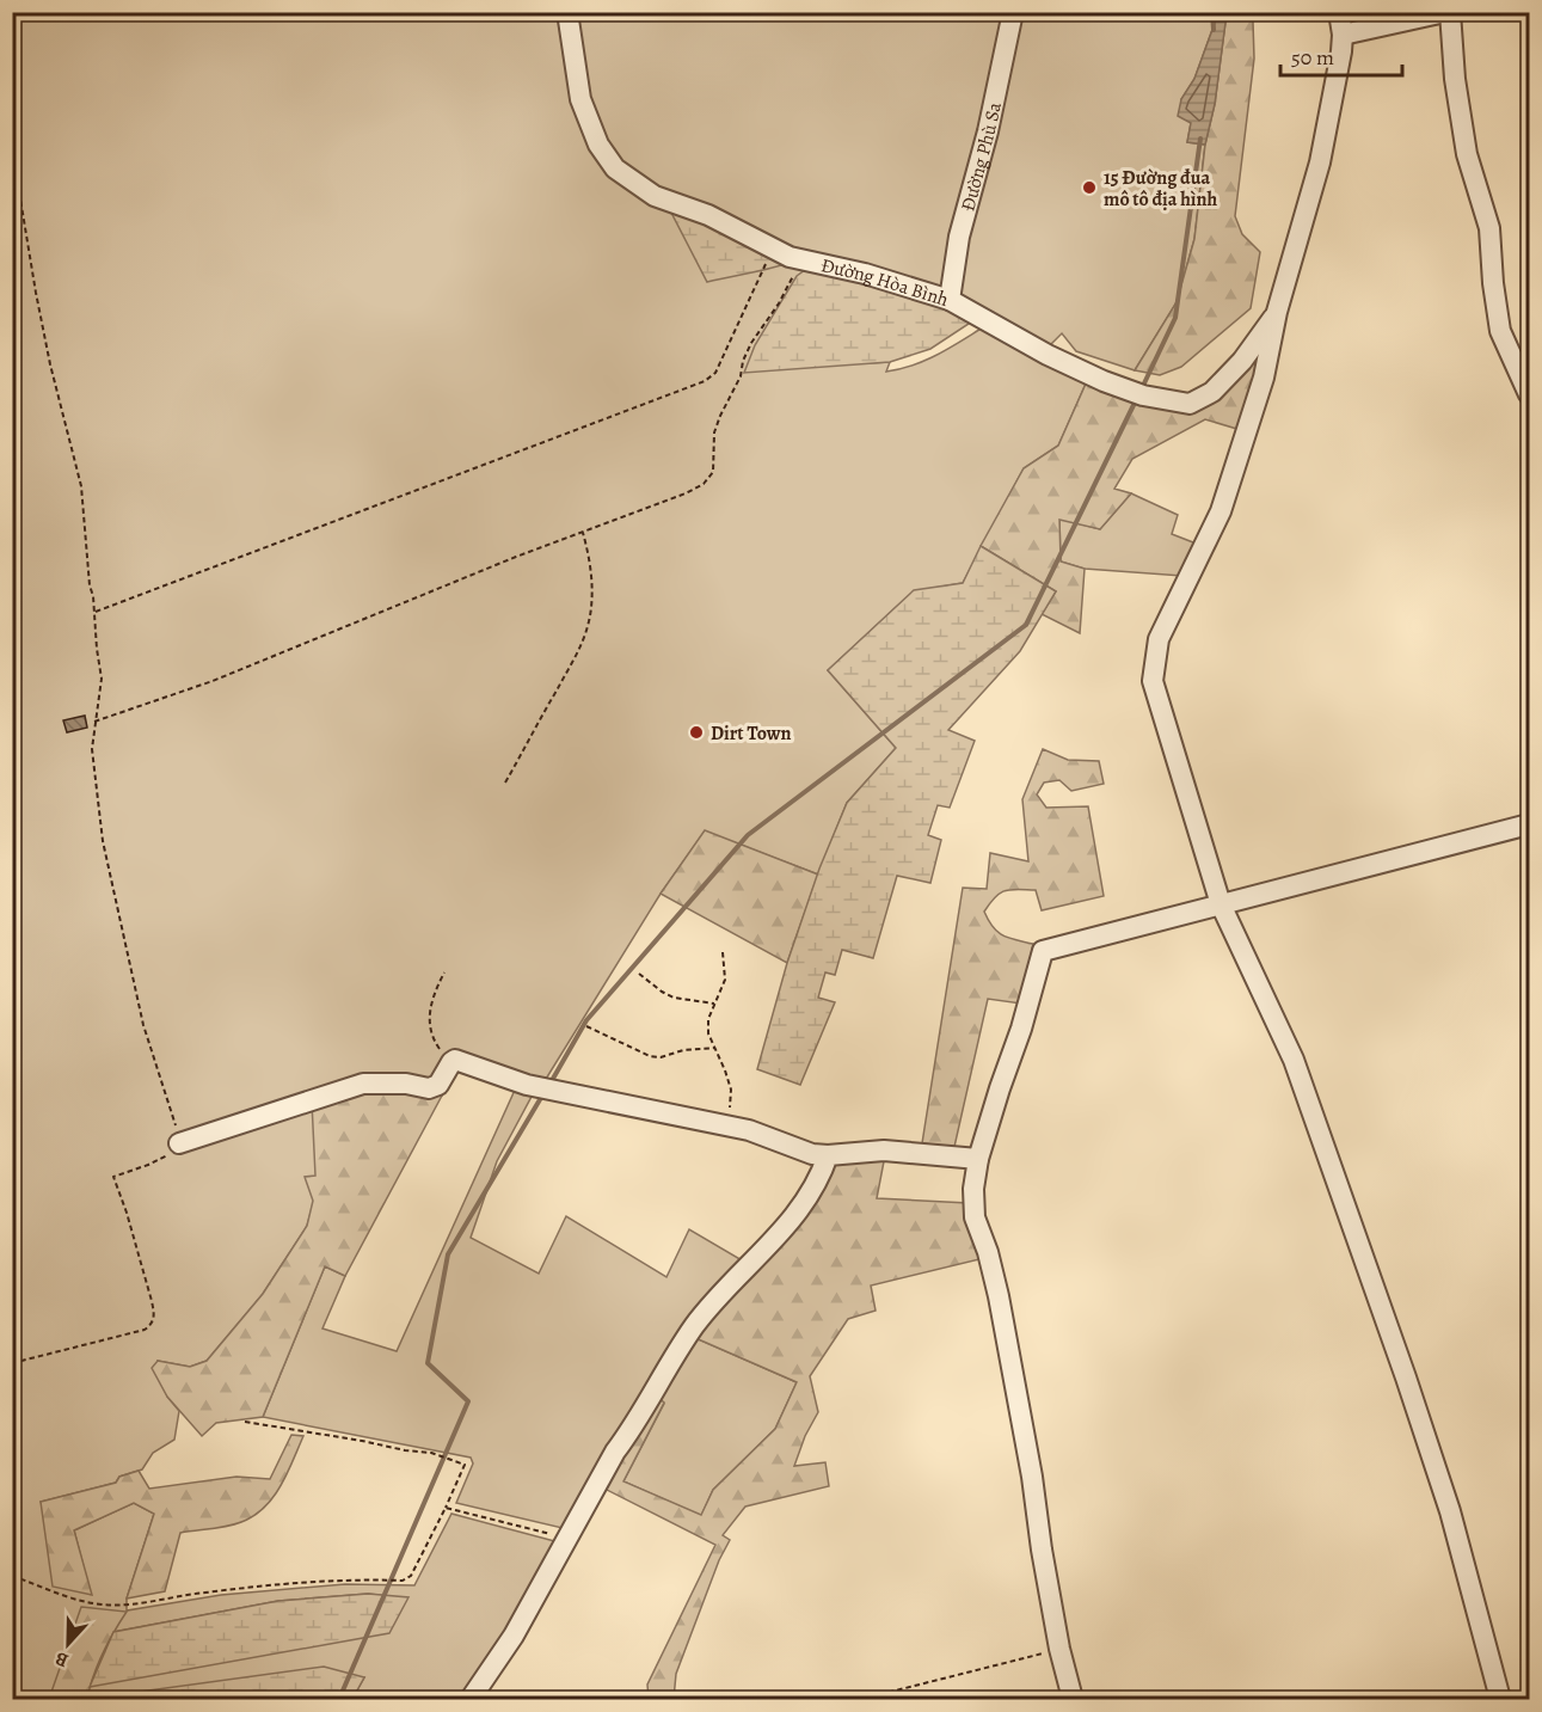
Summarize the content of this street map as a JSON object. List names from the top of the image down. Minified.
{"streets":{"street":["Đường Phù Sa","Đường Hòa Bình"]},"crossings":[["Đường Phù Sa","Đường Hòa Bình"]],"places":["15 Đường đua mô tô địa hình","Dirt Town"],"scale_bar":"50 m","north":"bottom"}
